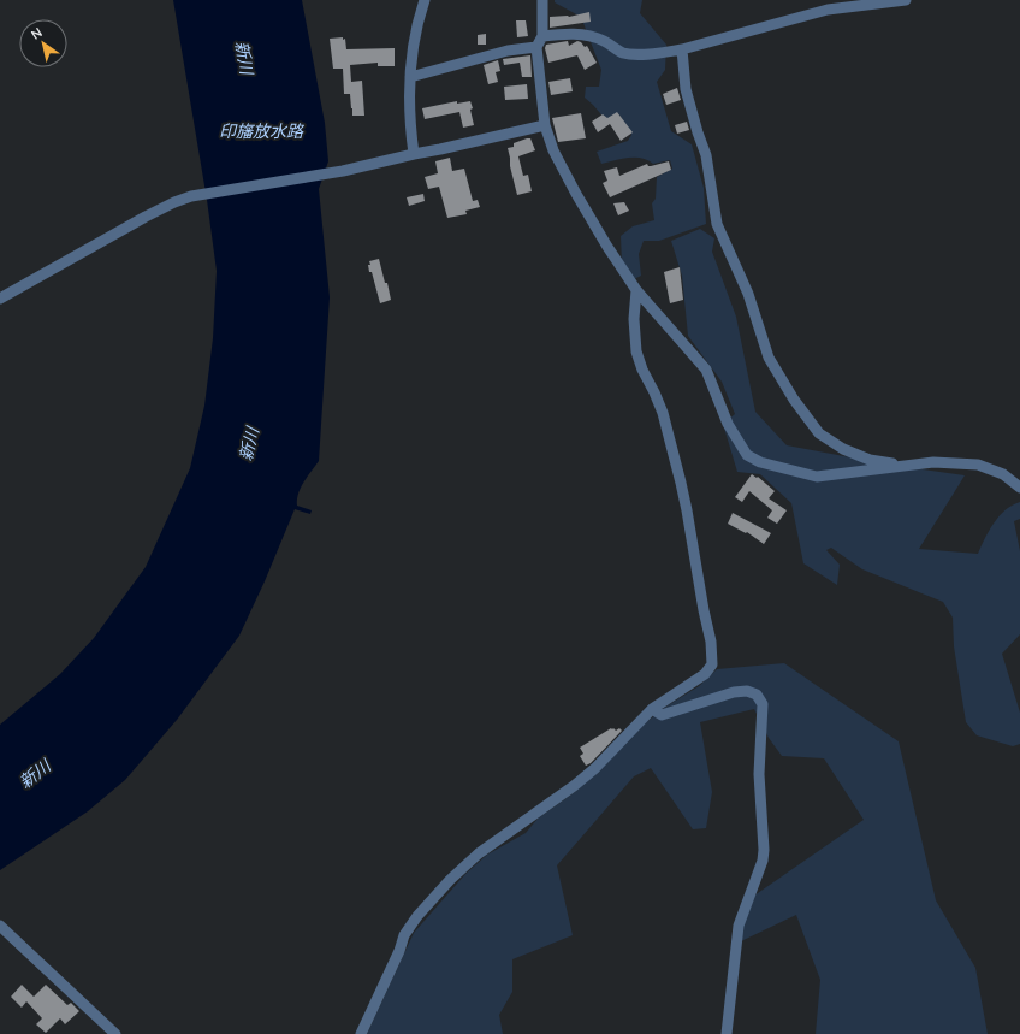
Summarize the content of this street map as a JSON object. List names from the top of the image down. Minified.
{"water":["新川","印旛放水路"],"north":"top left"}
